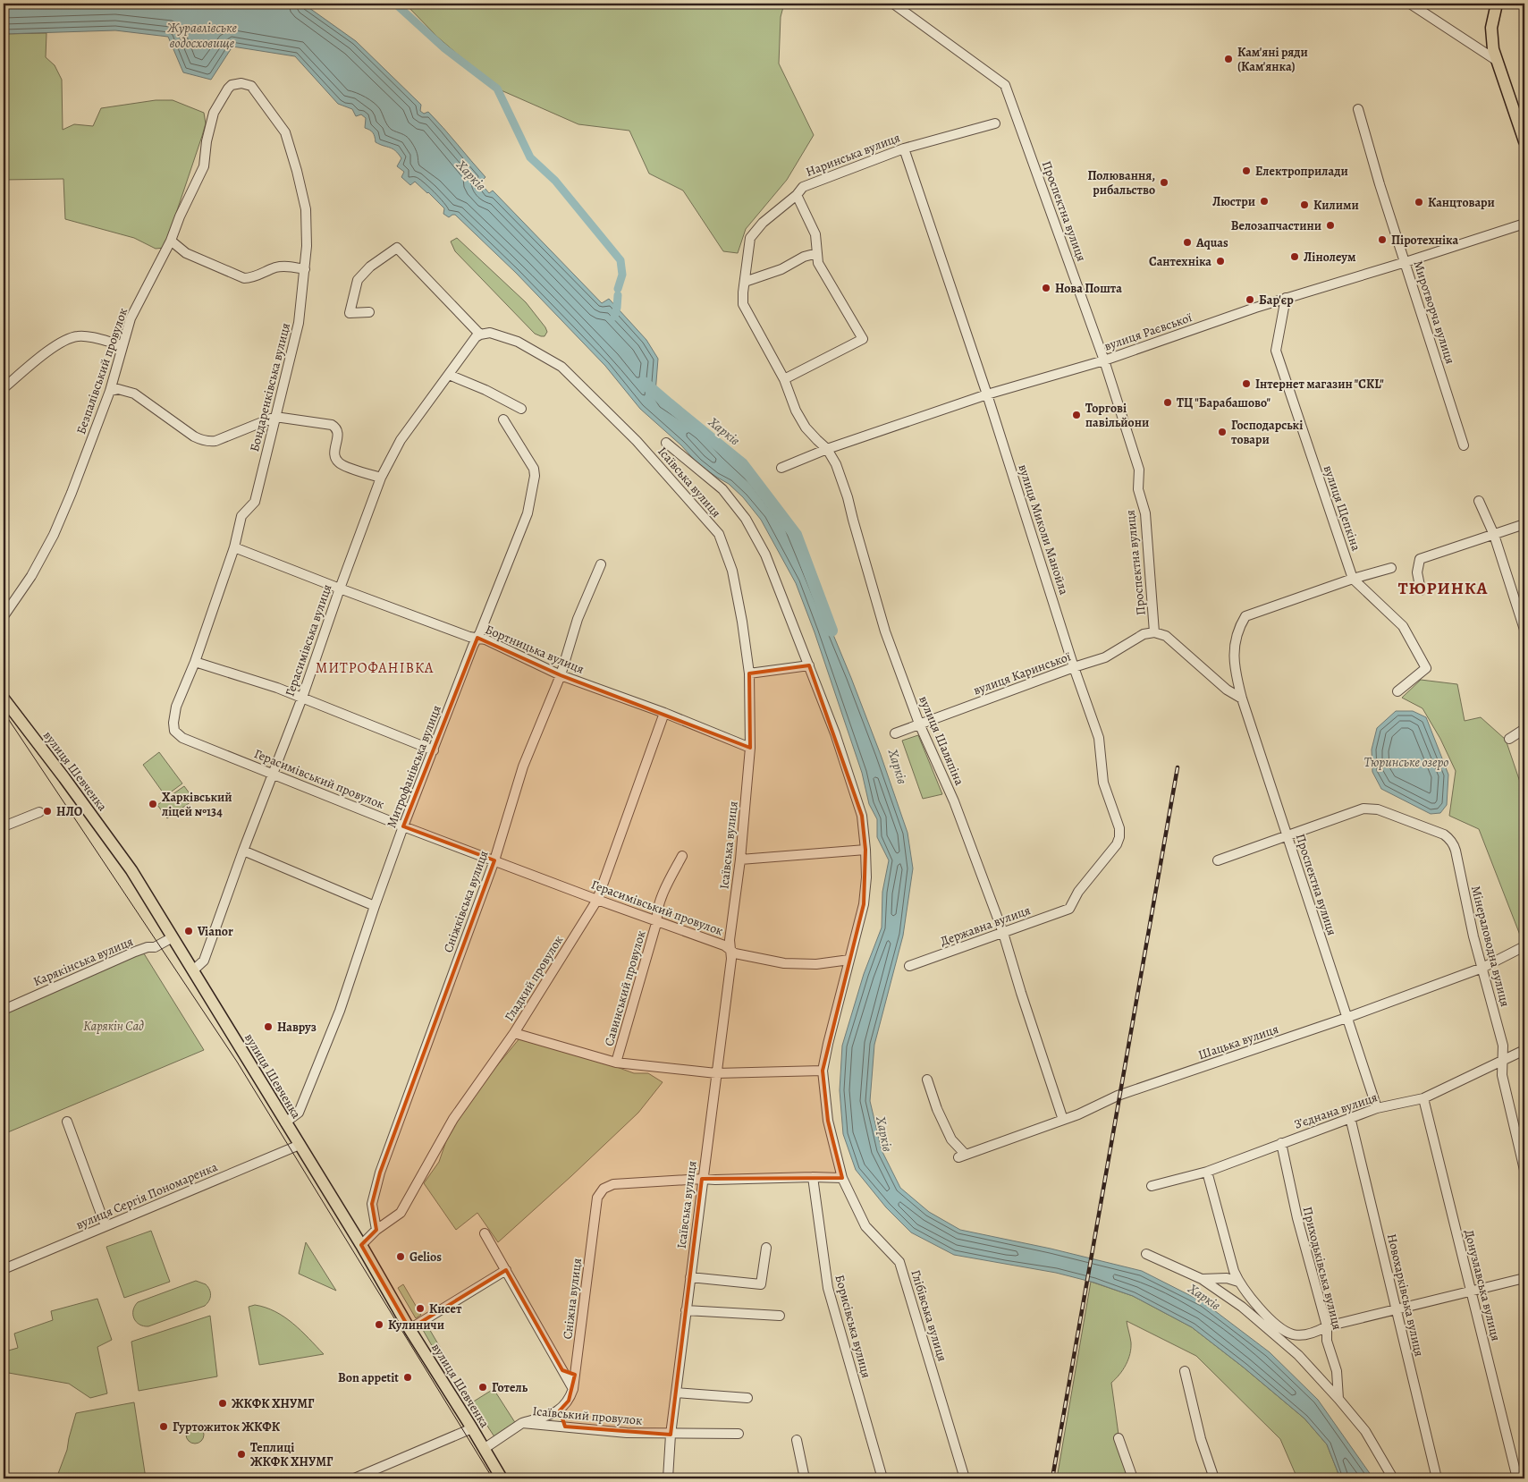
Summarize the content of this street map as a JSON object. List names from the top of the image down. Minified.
{"streets":{"main road":["вулиця Шевченка"],"street":["Наринська вулиця","Проспектна вулиця","Миротворча вулиця","вулиця Раєвської","Безпалівський провулок","Бондаренківська вулиця","Ісаївська вулиця","вулиця Щепкіна","вулиця Миколи Манойла","Герасимівська вулиця","Бортницька вулиця","вулиця Каринської","вулиця Шаляпіна","Митрофанівська вулиця","Герасимівський провулок","Сніжківська вулиця","Державна вулиця","Мінераловодна вулиця","Карякінська вулиця","Гладкий провулок","Савинський провулок","Шацька вулиця","З’єднана вулиця","вулиця Сергія Пономаренка","Приходьківська вулиця","Донузлавська вулиця","Новохарківська вулиця","Сніжна вулиця","Глібівська вулиця","Борисівська вулиця","Ісаївський провулок"]},"crossings":[["Наринська вулиця","вулиця Миколи Манойла"],["Наринська вулиця","вулиця Шаляпіна"],["Проспектна вулиця","вулиця Раєвської"],["Проспектна вулиця","вулиця Щепкіна"],["Проспектна вулиця","вулиця Каринської"],["Проспектна вулиця","Мінераловодна вулиця"],["Проспектна вулиця","Шацька вулиця"],["Проспектна вулиця","З’єднана вулиця"],["Миротворча вулиця","вулиця Раєвської"],["вулиця Раєвської","вулиця Щепкіна"],["вулиця Раєвської","вулиця Миколи Манойла"],["вулиця Раєвської","вулиця Шаляпіна"],["Безпалівський провулок","Бондаренківська вулиця"],["Бондаренківська вулиця","Бортницька вулиця"],["Бондаренківська вулиця","Герасимівський провулок"],["Ісаївська вулиця","Герасимівська вулиця"],["Ісаївська вулиця","Бортницька вулиця"],["Ісаївська вулиця","Герасимівський провулок"],["Ісаївська вулиця","Сніжна вулиця"],["Ісаївська вулиця","Ісаївський провулок"],["вулиця Миколи Манойла","вулиця Каринської"],["вулиця Миколи Манойла","Державна вулиця"],["Герасимівська вулиця","Бортницька вулиця"],["Герасимівська вулиця","вулиця Шевченка"],["Герасимівська вулиця","Герасимівський провулок"],["Бортницька вулиця","Митрофанівська вулиця"],["Бортницька вулиця","Сніжківська вулиця"],["Бортницька вулиця","Гладкий провулок"],["вулиця Каринської","вулиця Шаляпіна"],["вулиця Шаляпіна","Державна вулиця"],["вулиця Шаляпіна","Шацька вулиця"],["Митрофанівська вулиця","вулиця Шевченка"],["Митрофанівська вулиця","Герасимівський провулок"],["вулиця Шевченка","Карякінська вулиця"],["вулиця Шевченка","вулиця Сергія Пономаренка"],["вулиця Шевченка","Ісаївський провулок"],["Герасимівський провулок","Сніжківська вулиця"],["Герасимівський провулок","Гладкий провулок"],["Герасимівський провулок","Савинський провулок"],["Герасимівський провулок","Глібівська вулиця"],["Сніжківська вулиця","Гладкий провулок"],["Мінераловодна вулиця","Шацька вулиця"],["Мінераловодна вулиця","З’єднана вулиця"],["З’єднана вулиця","Приходьківська вулиця"],["З’єднана вулиця","Донузлавська вулиця"],["З’єднана вулиця","Новохарківська вулиця"]],"districts":["ТЮРИНКА","МИТРОФАНІВКА"],"water":["Журавлівське водосховище","Харків","Тюринське озеро"],"parks":["Карякін Сад"],"places":["Кам'яні ряди (Кам'янка)","Електроприлади","Полювання, рибальство","Люстри","Канцтовари","Килими","Велозапчастини","Піротехніка","Aquas","Лінолеум","Сантехніка","Нова Пошта","Бар'єр","Інтернет магазин \"CKL\"","ТЦ \"Барабашово\"","Торгові павільйони","Господарські товари","Харківський ліцей №134","НЛО","Vianor","Навруз","Gelios","Кисет","Кулиничи","Bon appetit","Готель","ЖКФК ХНУМГ","Гуртожиток ЖКФК","Теплиці ЖКФК ХНУМГ"]}
